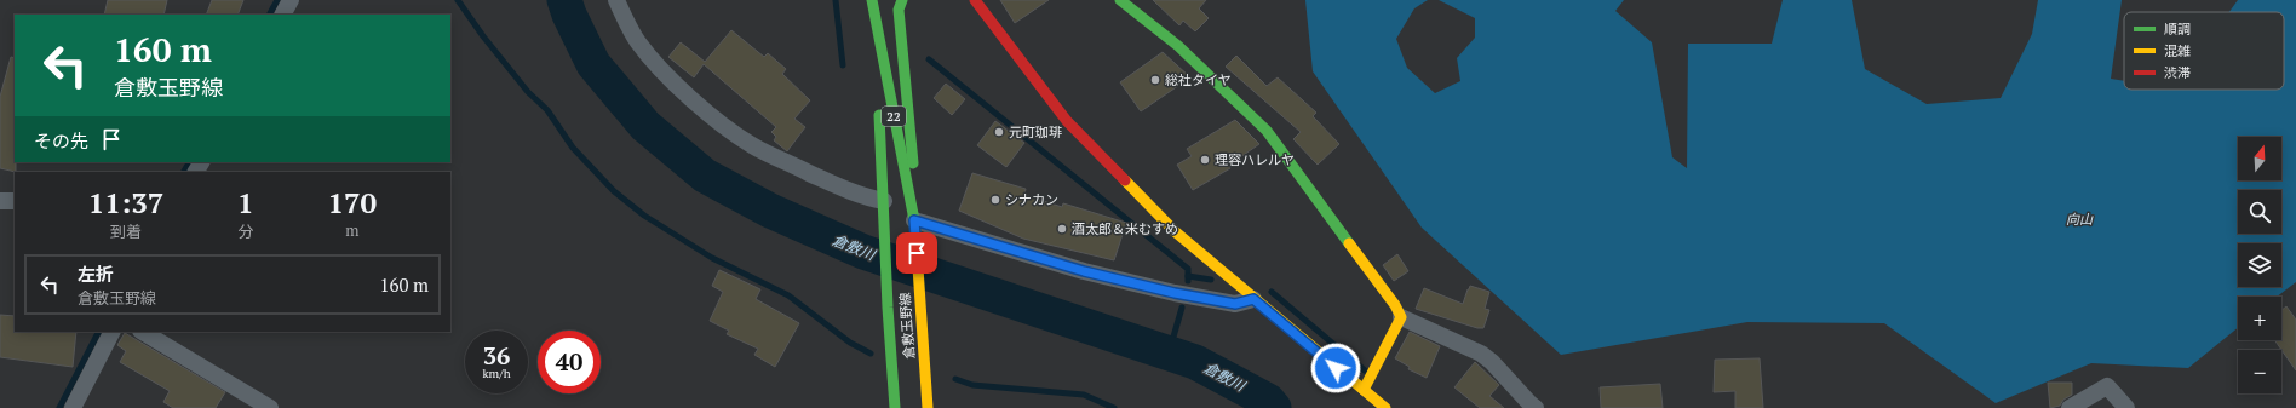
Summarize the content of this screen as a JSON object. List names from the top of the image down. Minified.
{"streets":{"street":["22","倉敷玉野線"]},"water":["倉敷川"],"parks":["向山"],"places":["総社タイヤ","元町珈琲","理容ハレルヤ","シナカン","酒太郎＆米むすめ"],"legend":["順調","混雑","渋滞"],"north":"top","page":{"turn":["160 m","倉敷玉野線"],"then":"その先","map_buttons":["+","−"],"eta":["11:37","到着","1","分","170","m"],"list":[{"name":"左折","note":"倉敷玉野線","value":"160 m"}],"speed":"36 km/h","limit":"40"}}
